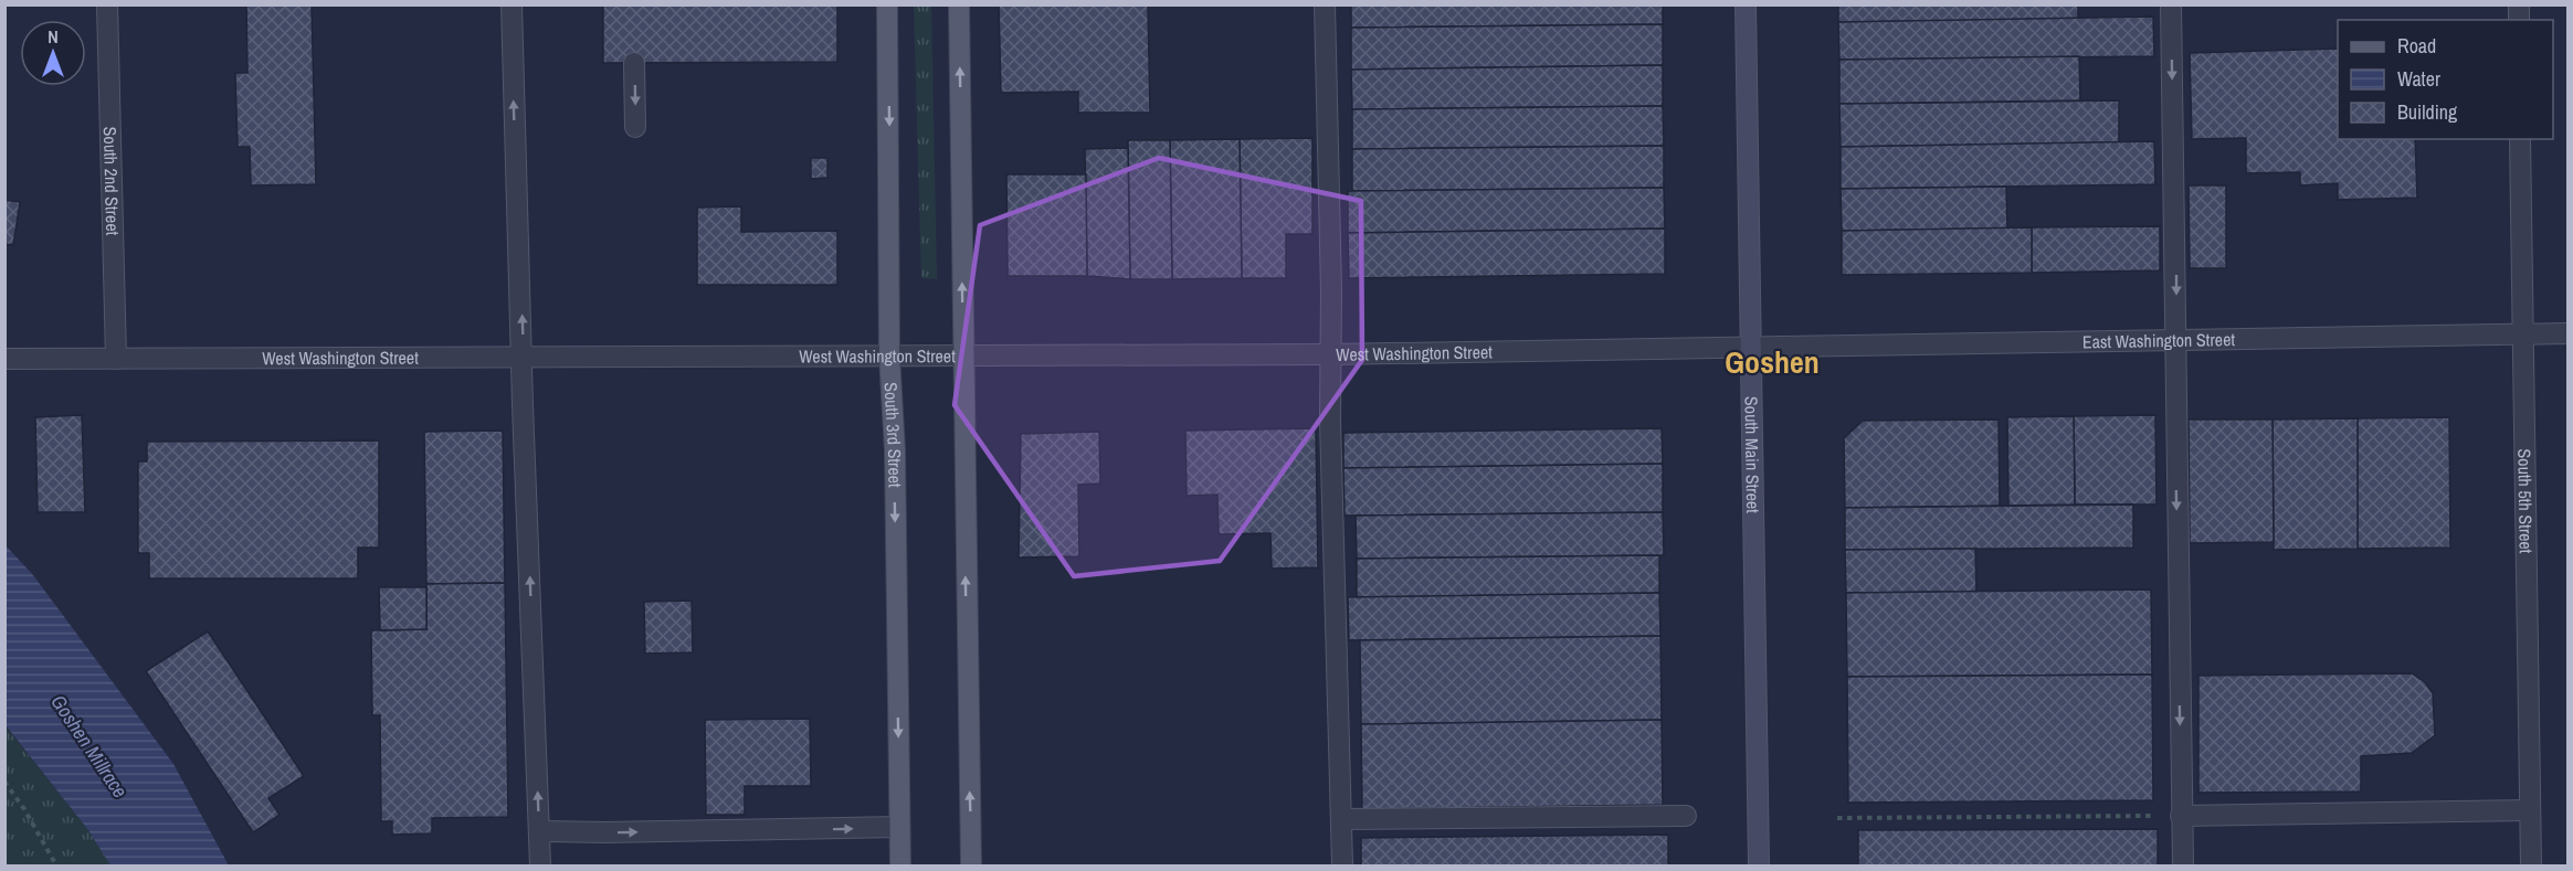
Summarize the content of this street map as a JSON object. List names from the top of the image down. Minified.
{"streets":{"main road":["South 3rd Street"],"street":["South 2nd Street","East Washington Street","West Washington Street","South Main Street","South 5th Street"]},"crossings":[["South 2nd Street","West Washington Street"],["East Washington Street","West Washington Street"],["East Washington Street","South Main Street"],["East Washington Street","South 5th Street"],["West Washington Street","South 3rd Street"],["West Washington Street","South Main Street"]],"districts":["Goshen"],"water":["Goshen Millrace"],"legend":["Road","Water","Building"],"north":"top"}
